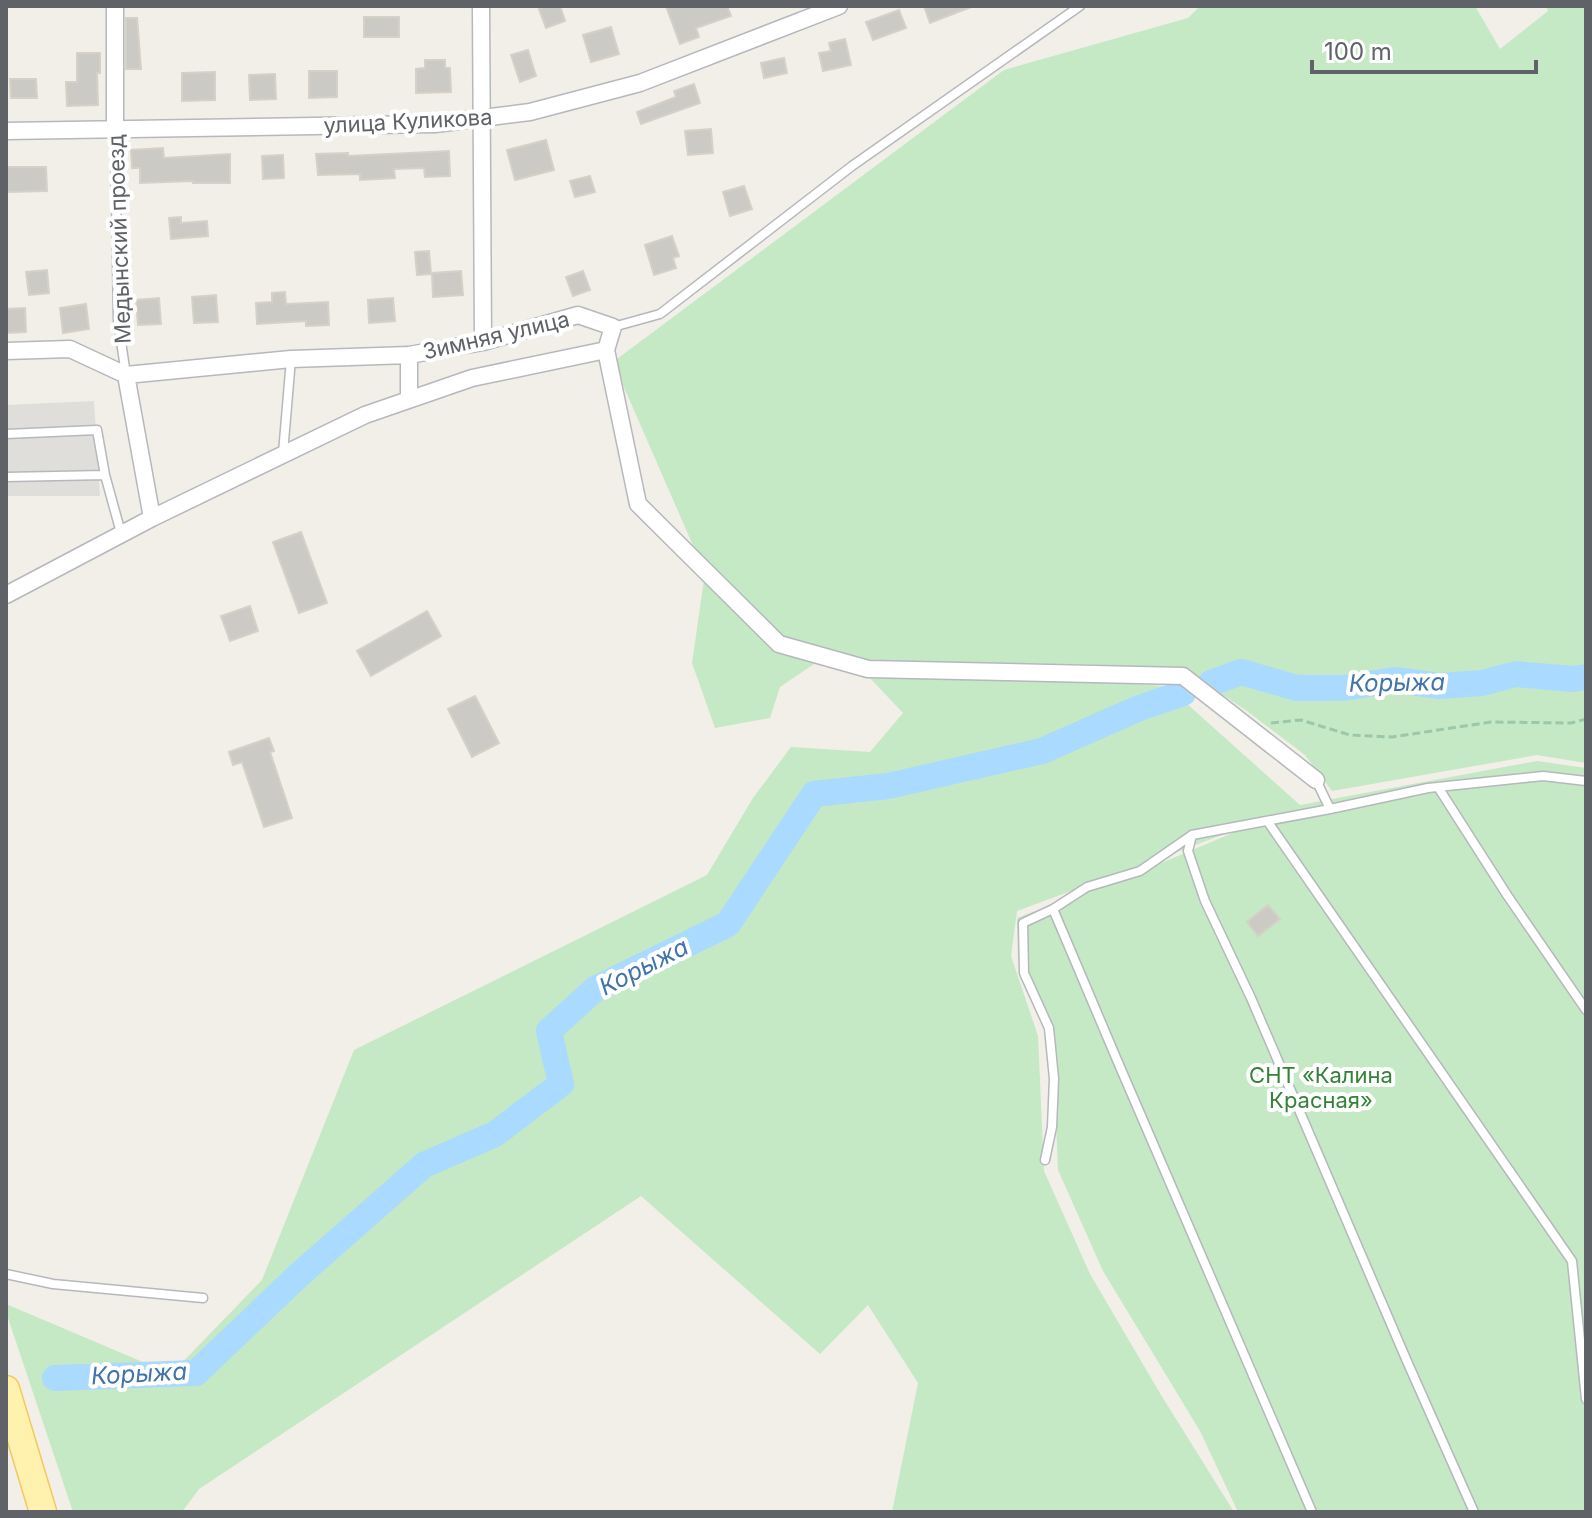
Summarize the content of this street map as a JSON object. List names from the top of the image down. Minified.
{"streets":{"street":["улица Куликова","Медынский проезд","Зимняя улица"]},"crossings":[["улица Куликова","Медынский проезд"],["Медынский проезд","Зимняя улица"]],"water":["Корыжа"],"parks":["СНТ «Калина Красная»"],"scale_bar":"100 m"}
